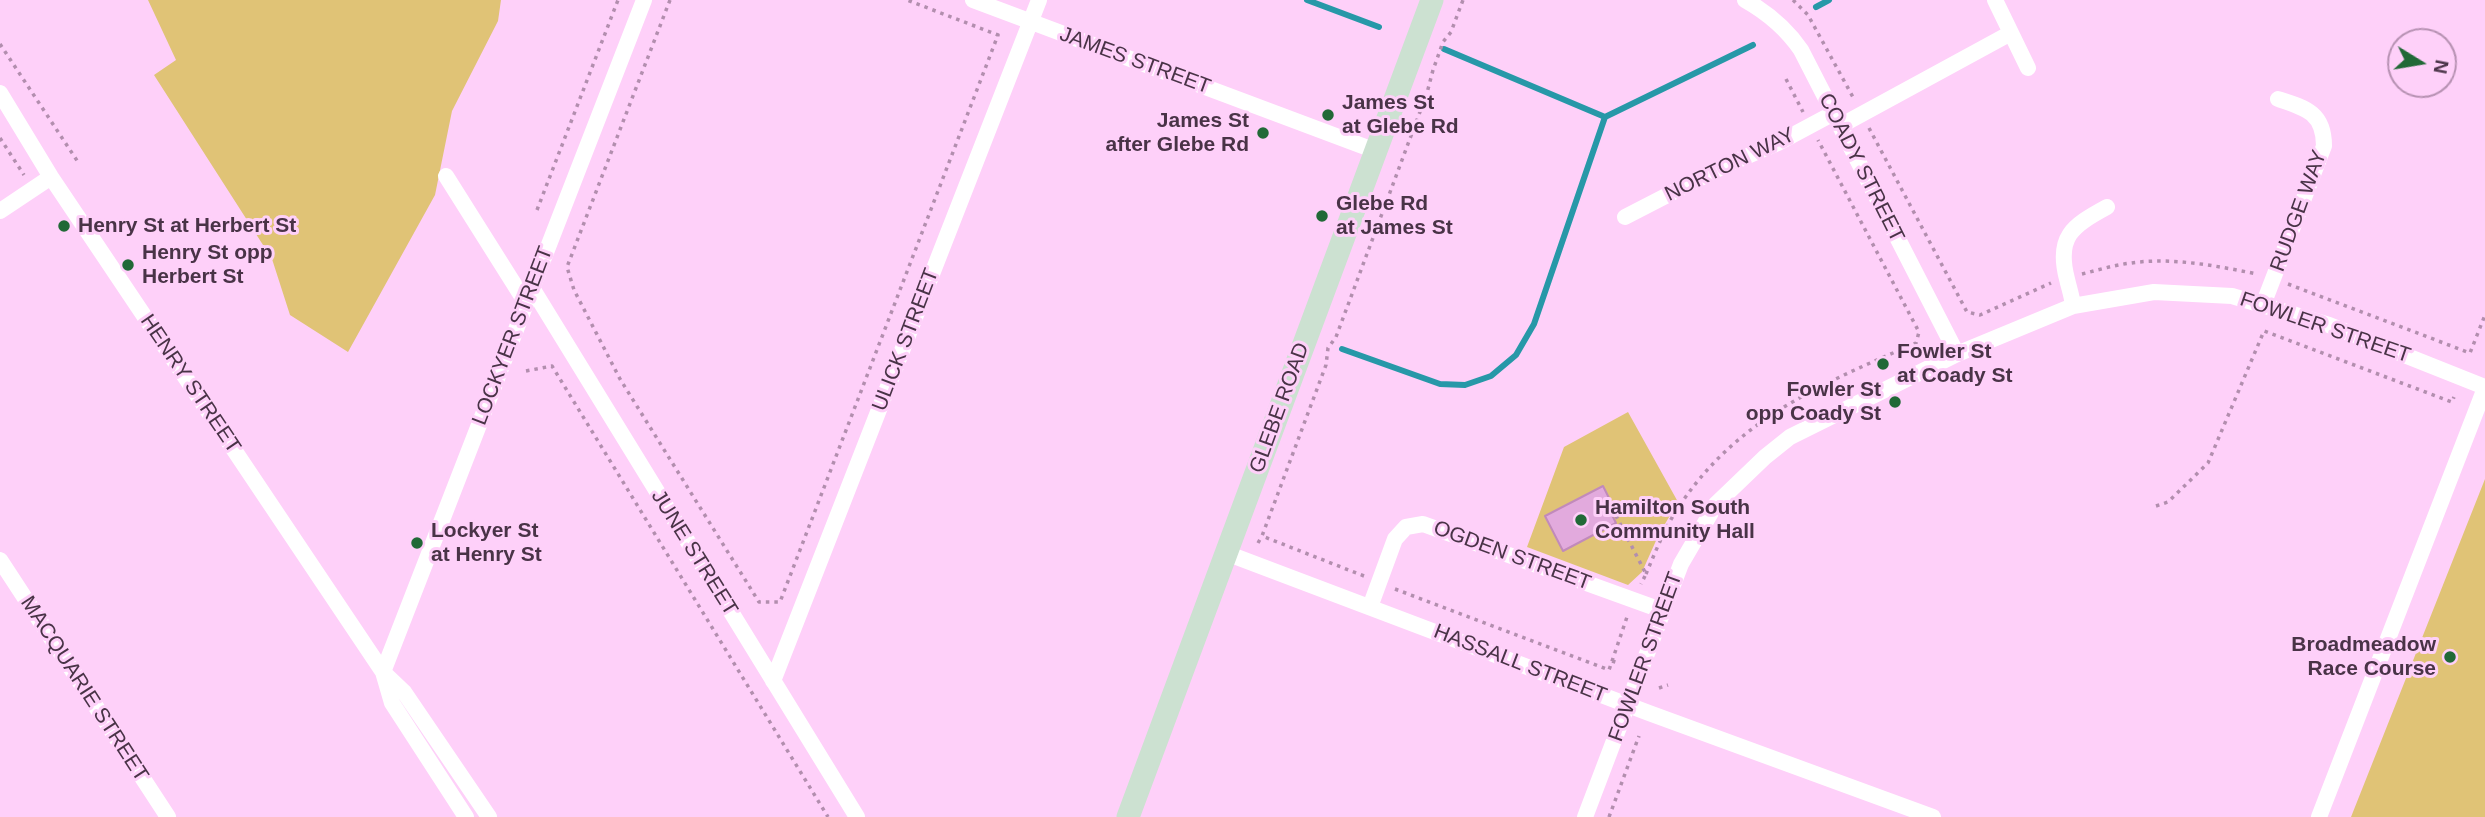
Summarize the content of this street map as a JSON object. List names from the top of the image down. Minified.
{"streets":{"main road":["GLEBE ROAD"],"street":["JAMES STREET","NORTON WAY","COADY STREET","RUDGE WAY","FOWLER STREET","LOCKYER STREET","ULICK STREET","HENRY STREET","JUNE STREET","OGDEN STREET","HASSALL STREET","MACQUARIE STREET"]},"crossings":[["JAMES STREET","ULICK STREET"],["JAMES STREET","GLEBE ROAD"],["NORTON WAY","COADY STREET"],["COADY STREET","FOWLER STREET"],["RUDGE WAY","FOWLER STREET"],["FOWLER STREET","OGDEN STREET"],["FOWLER STREET","HASSALL STREET"],["LOCKYER STREET","HENRY STREET"],["LOCKYER STREET","JUNE STREET"],["ULICK STREET","JUNE STREET"],["GLEBE ROAD","HASSALL STREET"],["OGDEN STREET","HASSALL STREET"]],"places":["James St at Glebe Rd","James St after Glebe Rd","Glebe Rd at James St","Henry St at Herbert St","Henry St opp Herbert St","Fowler St at Coady St","Fowler St opp Coady St","Hamilton South Community Hall","Lockyer St at Henry St","Broadmeadow Race Course"],"north":"right"}
